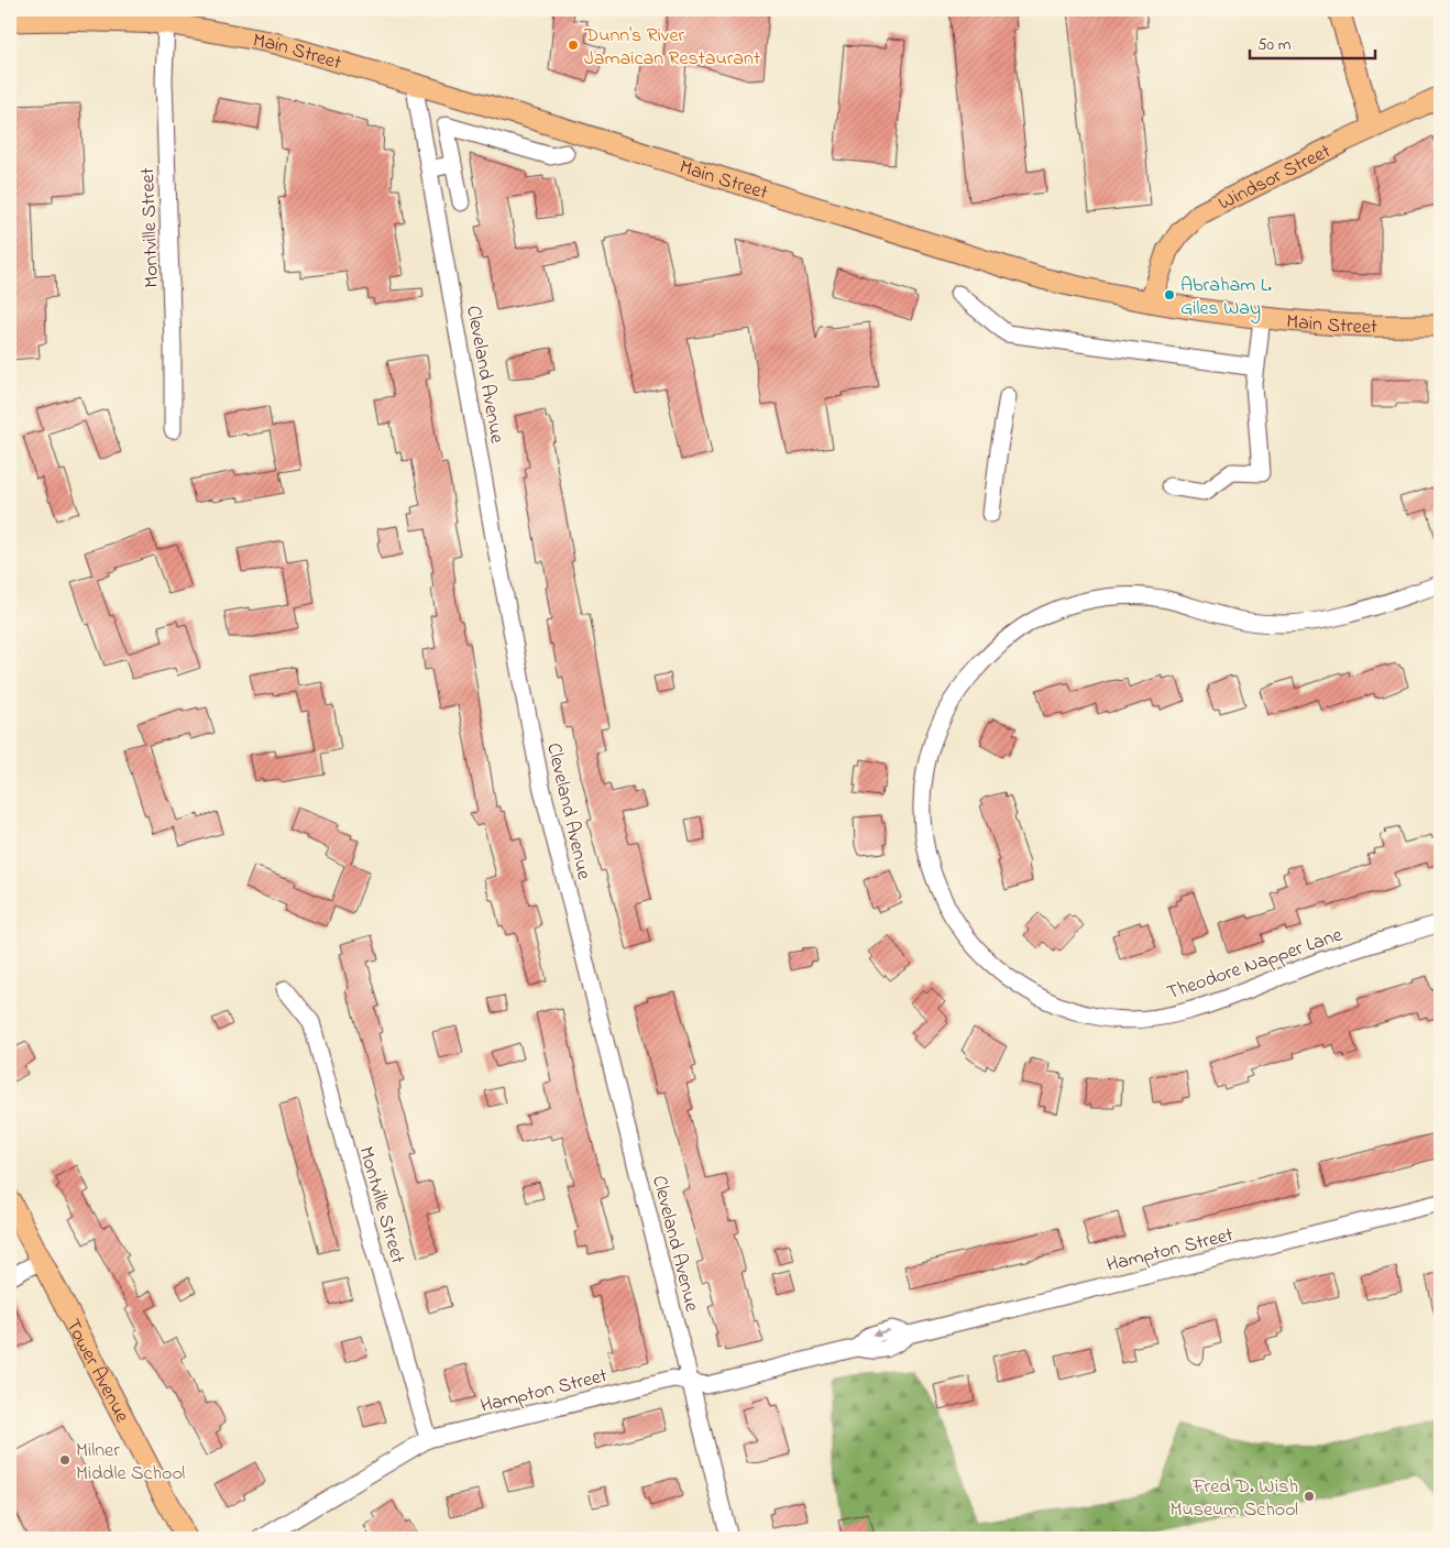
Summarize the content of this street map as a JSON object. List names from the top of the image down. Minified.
{"streets":{"main road":["Main Street","Windsor Street","Tower Avenue"],"street":["Montville Street","Cleveland Avenue","Theodore Napper Lane","Hampton Street"]},"crossings":[["Main Street","Windsor Street"],["Main Street","Montville Street"],["Main Street","Cleveland Avenue"],["Montville Street","Hampton Street"],["Cleveland Avenue","Hampton Street"]],"places":["Dunn's River Jamaican Restaurant","Abraham L. Giles Way","Milner Middle School","Fred D. Wish Museum School"],"scale_bar":"50 m"}
